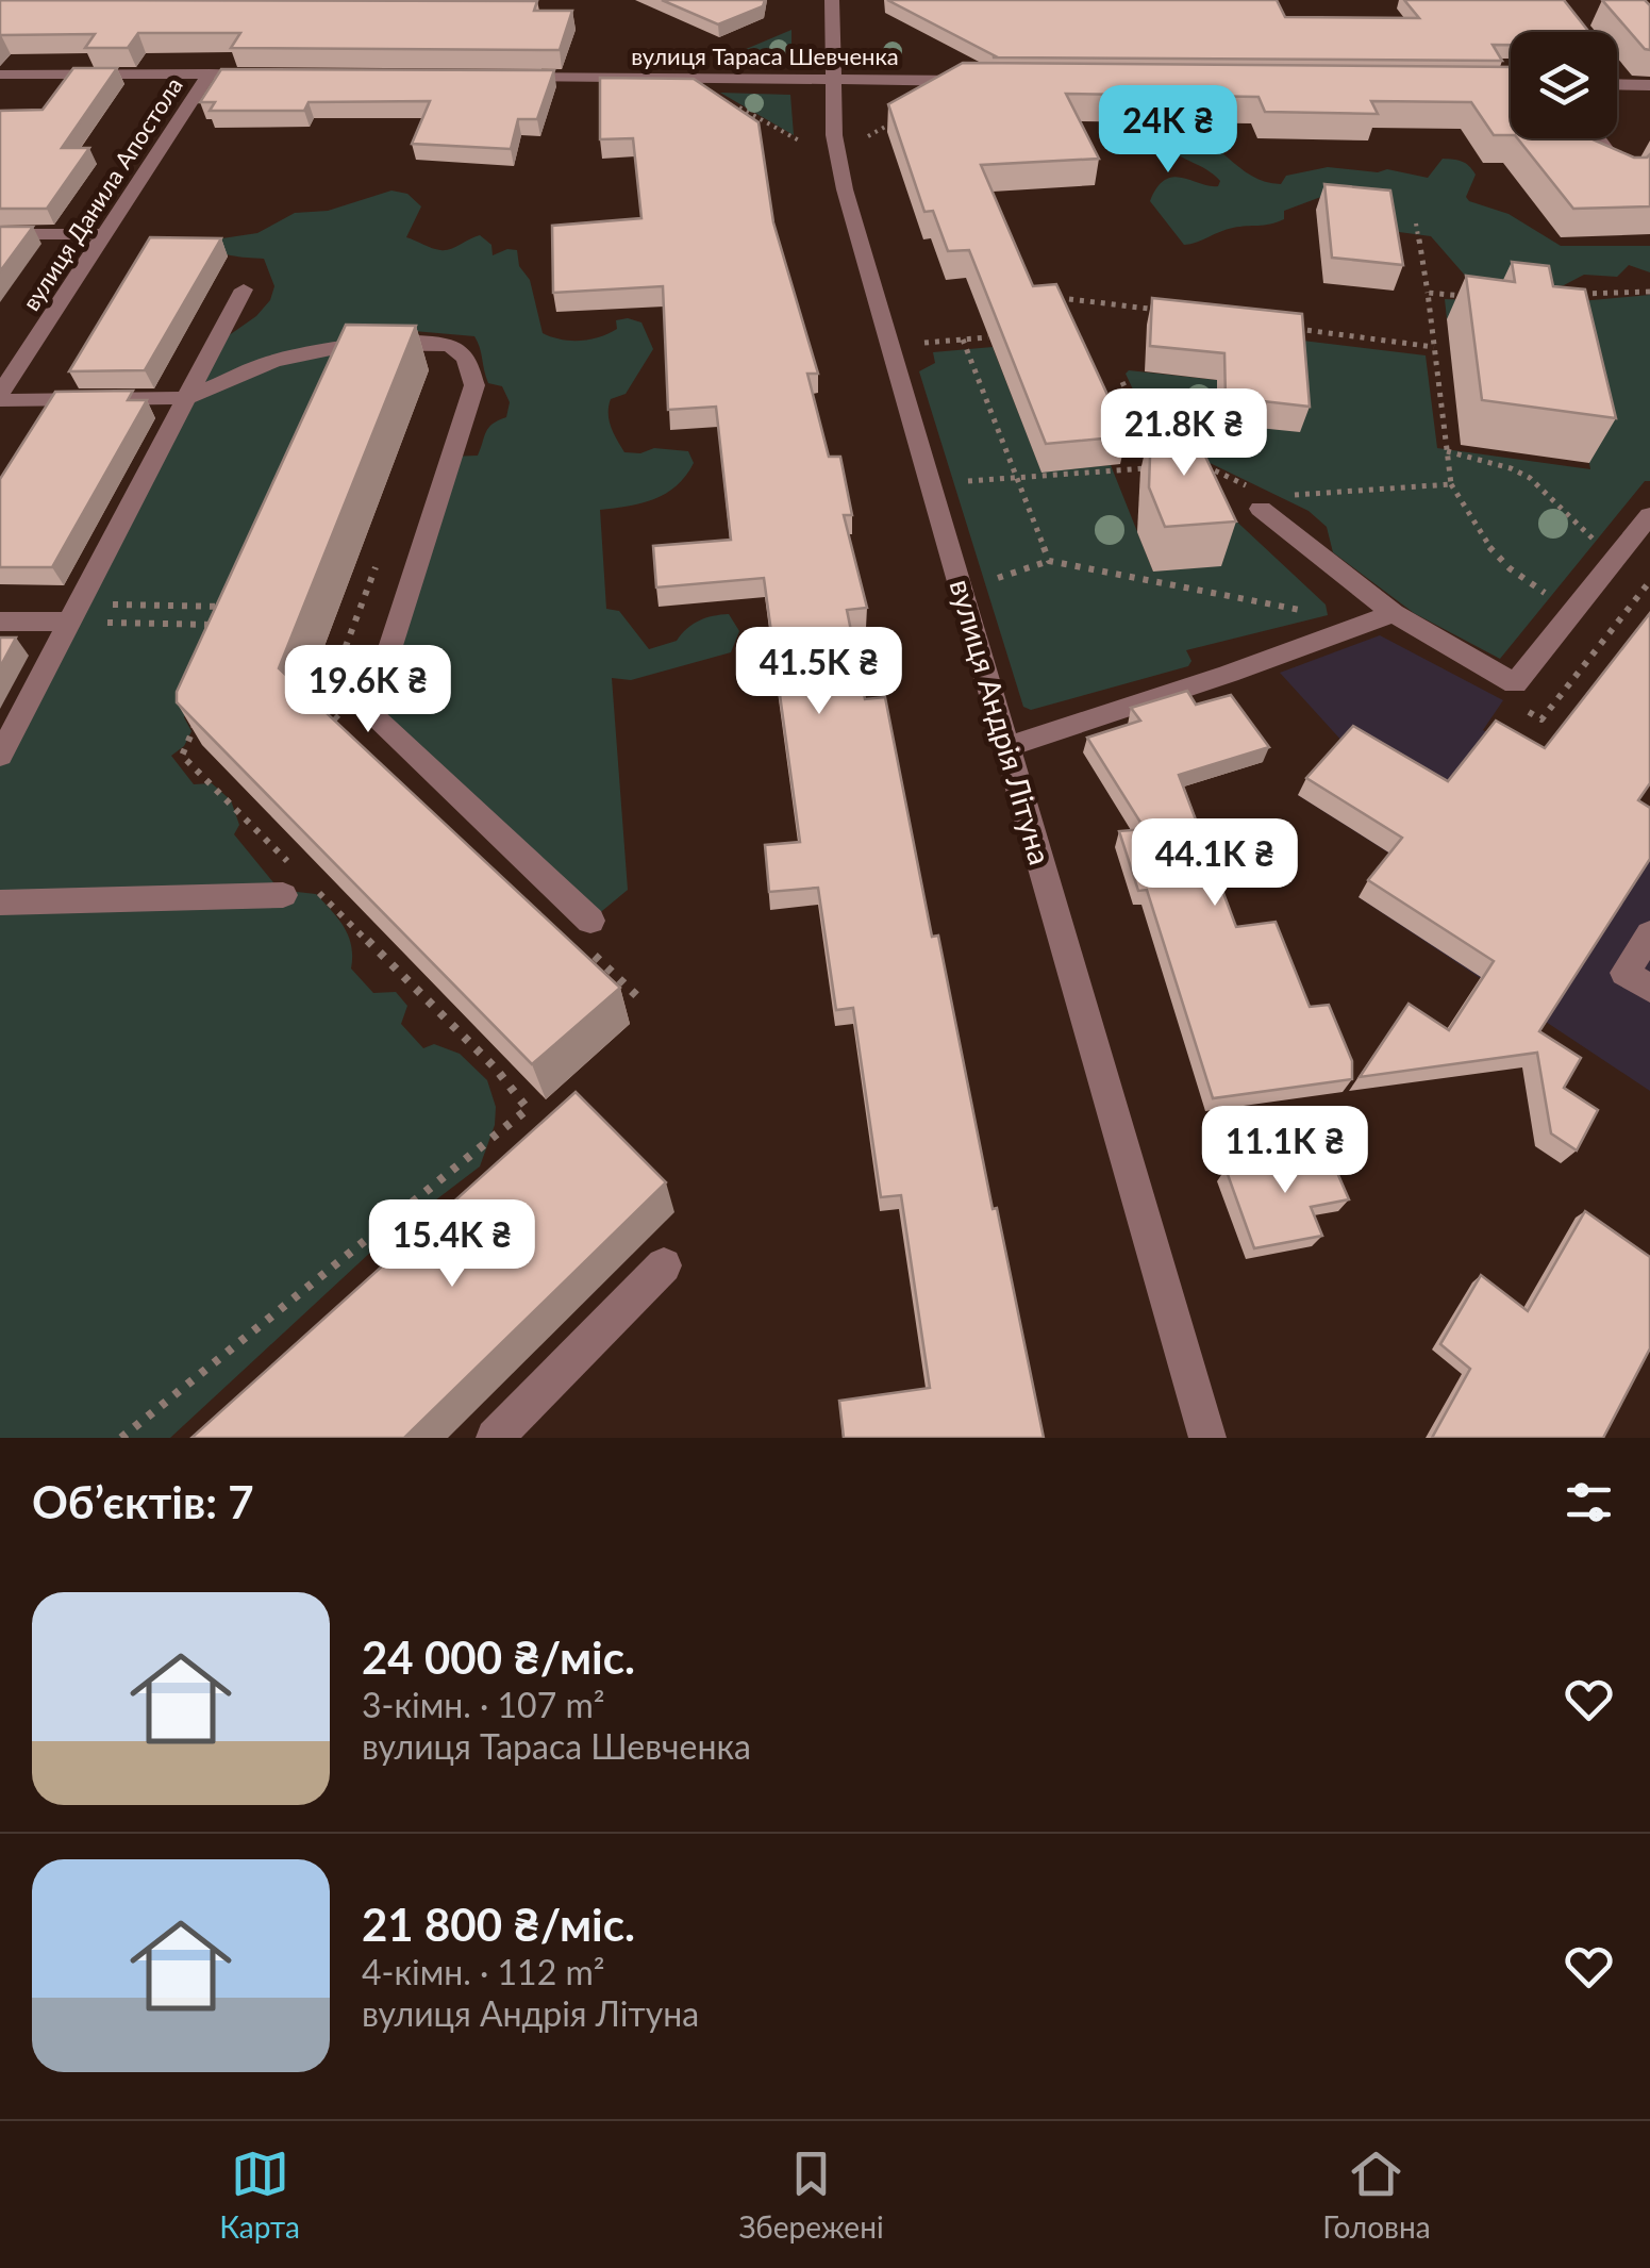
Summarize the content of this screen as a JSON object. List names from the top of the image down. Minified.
{"streets":{"street":["вулиця Тараса Шевченка","вулиця Данила Апостола","вулиця Андрія Літуна"]},"crossings":[["вулиця Тараса Шевченка","вулиця Андрія Літуна"]],"page":{"price":["24K ₴","21.8K ₴","41.5K ₴","19.6K ₴","44.1K ₴","11.1K ₴","15.4K ₴"],"heading":"Об’єктів: 7","list":[{"name":"24 000 ₴/міс.","note":"3-кімн. · 107 m² · вулиця Тараса Шевченка"},{"name":"21 800 ₴/міс.","note":"4-кімн. · 112 m² · вулиця Андрія Літуна"}],"tabs":["Карта","Збережені","Головна"]}}
